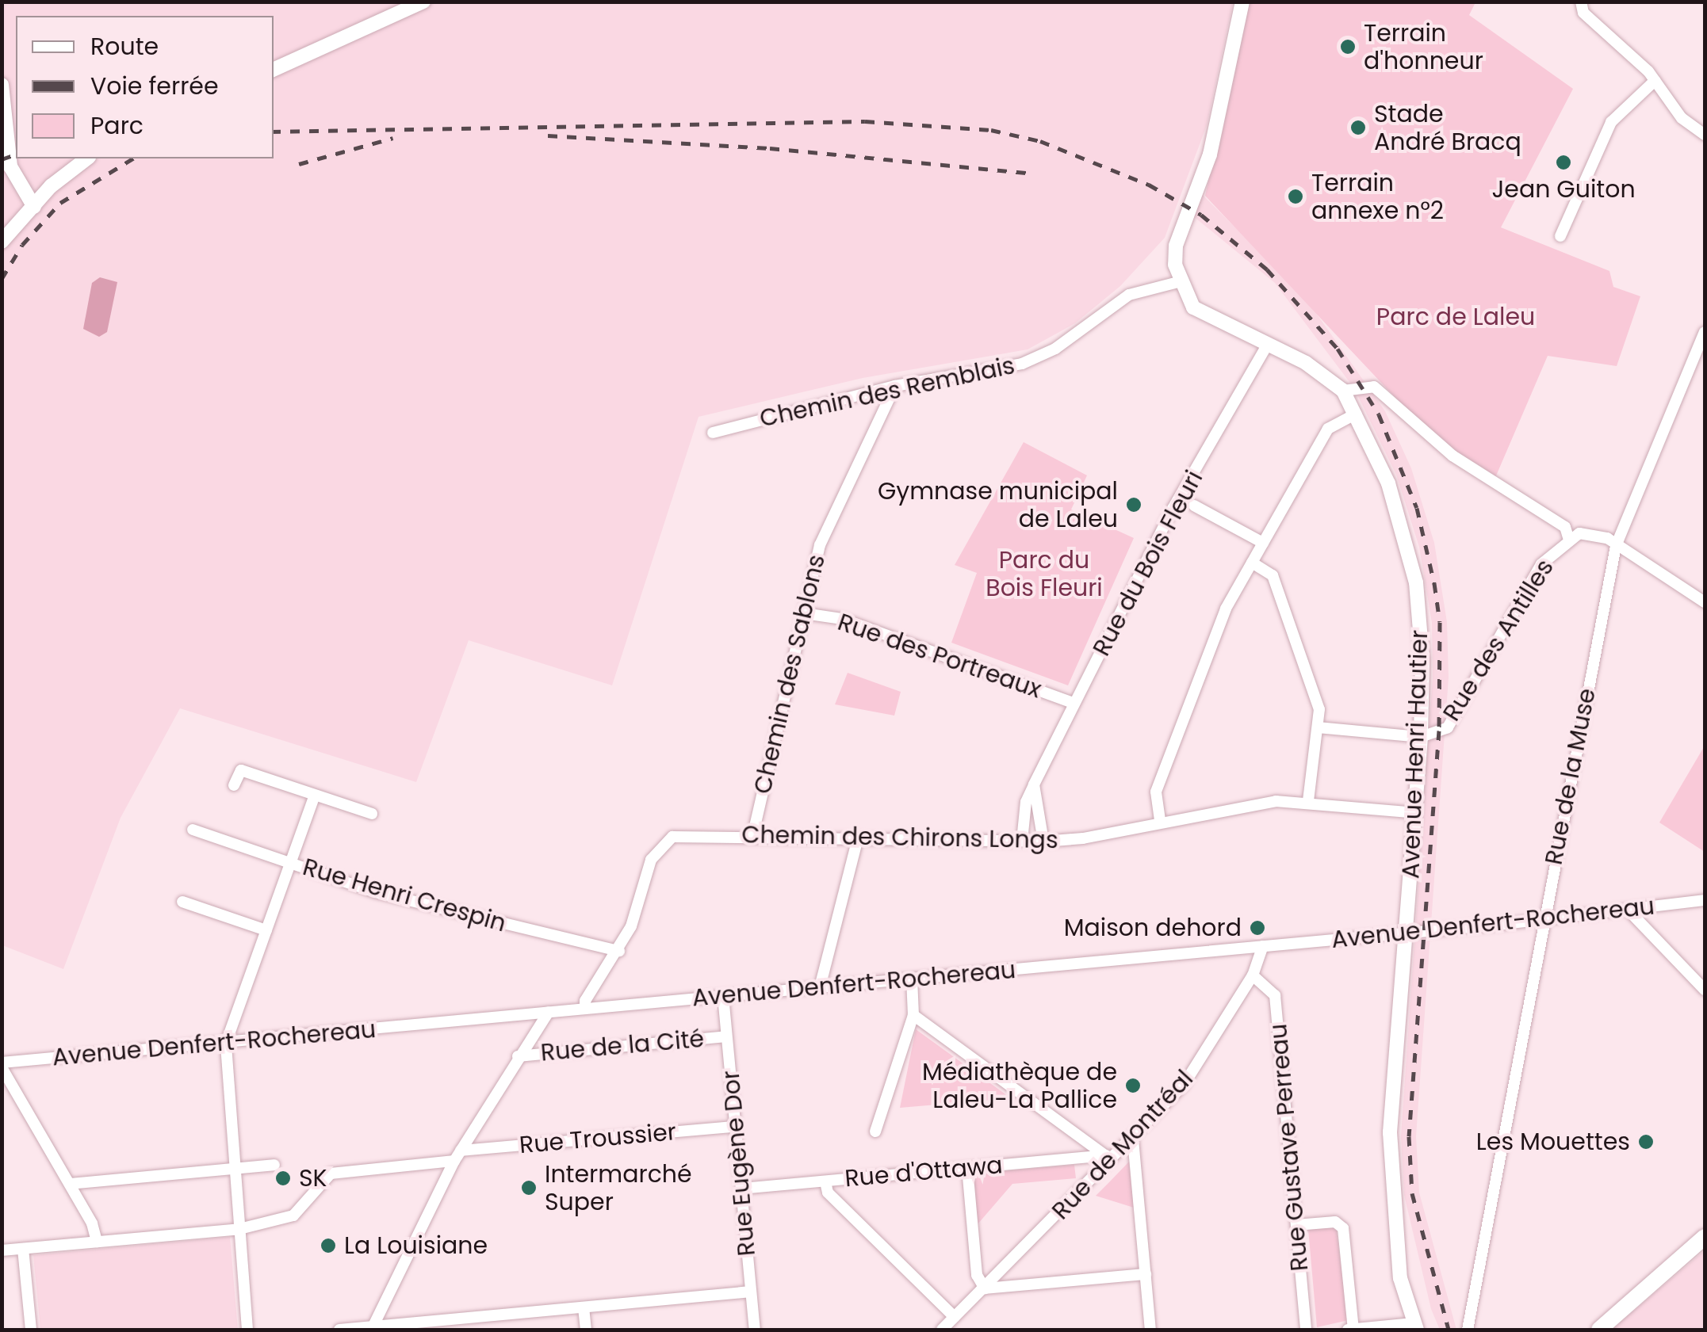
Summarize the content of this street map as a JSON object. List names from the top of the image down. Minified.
{"streets":{"street":["Chemin des Remblais","Rue du Bois Fleuri","Rue des Antilles","Rue des Portreaux","Chemin des Sablons","Avenue Henri Hautier","Rue de la Muse","Chemin des Chirons Longs","Rue Henri Crespin","Avenue Denfert-Rochereau","Rue de la Cité","Rue Troussier","Rue de Montréal","Rue Gustave Perreau","Rue Eugène Dor","Rue d'Ottawa"]},"crossings":[["Chemin des Remblais","Chemin des Sablons"],["Chemin des Remblais","Avenue Henri Hautier"],["Rue du Bois Fleuri","Rue des Portreaux"],["Rue du Bois Fleuri","Avenue Henri Hautier"],["Rue du Bois Fleuri","Chemin des Chirons Longs"],["Rue des Antilles","Avenue Henri Hautier"],["Rue des Antilles","Rue de la Muse"],["Rue des Portreaux","Chemin des Sablons"],["Chemin des Sablons","Chemin des Chirons Longs"],["Avenue Henri Hautier","Chemin des Chirons Longs"],["Avenue Henri Hautier","Avenue Denfert-Rochereau"],["Rue de la Muse","Avenue Denfert-Rochereau"],["Chemin des Chirons Longs","Rue Henri Crespin"],["Chemin des Chirons Longs","Avenue Denfert-Rochereau"],["Avenue Denfert-Rochereau","Rue de Montréal"],["Avenue Denfert-Rochereau","Rue Eugène Dor"],["Rue de la Cité","Rue Eugène Dor"],["Rue Troussier","Rue Eugène Dor"],["Rue de Montréal","Rue Gustave Perreau"],["Rue de Montréal","Rue d'Ottawa"],["Rue Eugène Dor","Rue d'Ottawa"]],"parks":["Parc de Laleu","Parc du Bois Fleuri"],"places":["Terrain d'honneur","Stade André Bracq","Jean Guiton","Terrain annexe n°2","Gymnase municipal de Laleu","Maison dehord","Médiathèque de Laleu-La Pallice","Les Mouettes","SK","Intermarché Super","La Louisiane"],"legend":["Route","Voie ferrée","Parc"]}
